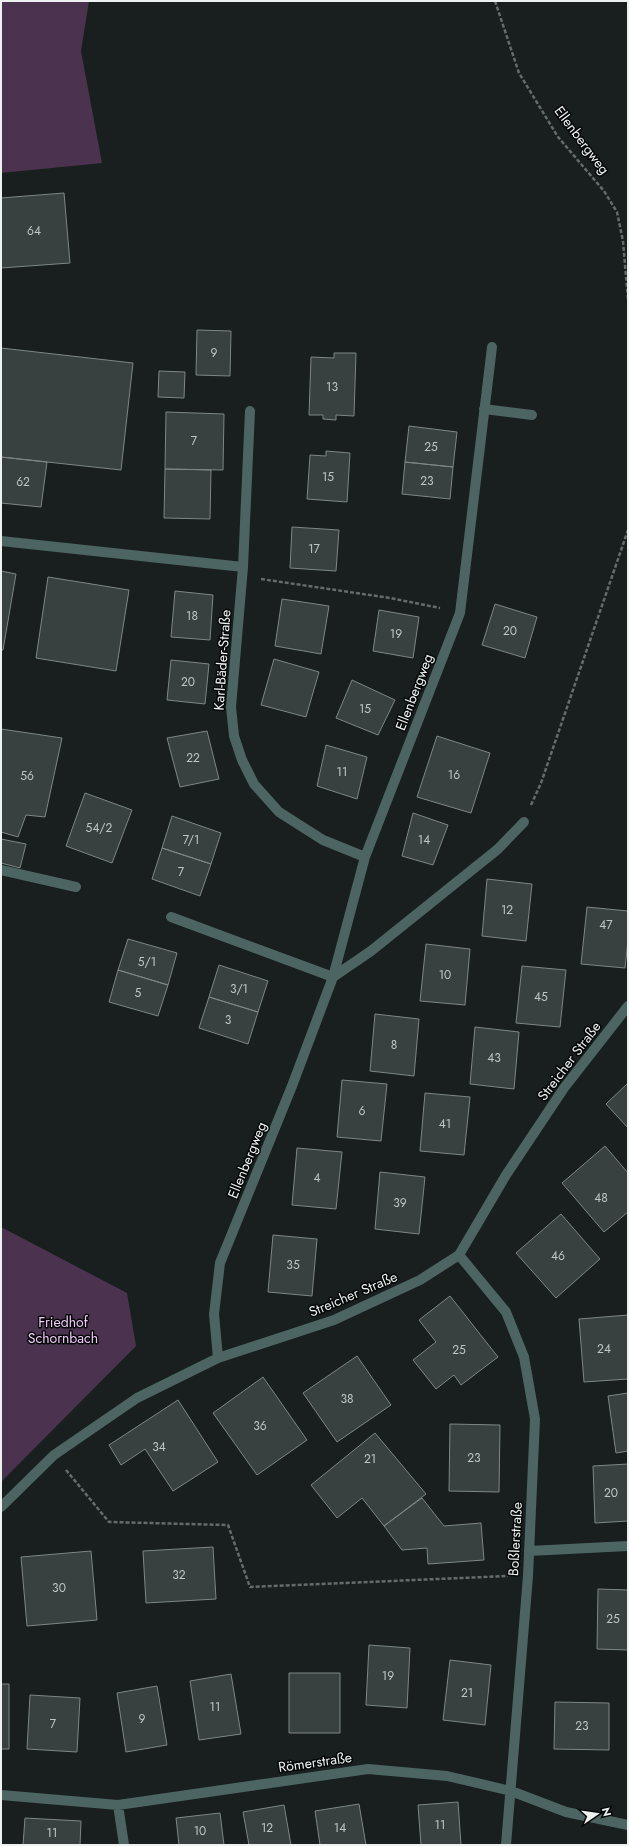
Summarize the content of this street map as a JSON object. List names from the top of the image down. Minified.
{"streets":{"street":["Ellenbergweg","Karl-Bäder-Straße","Streicher Straße","Boßlerstraße","Römerstraße"]},"crossings":[["Ellenbergweg","Karl-Bäder-Straße"],["Ellenbergweg","Streicher Straße"],["Streicher Straße","Boßlerstraße"],["Boßlerstraße","Römerstraße"]],"parks":["Friedhof Schornbach"],"house_numbers":["64","9","13","7","25","15","23","62","17","18","20","19","20","15","22","11","16","56","54/2","7/1","14","7","12","47","5/1","10","3/1","5","45","3","8","43","6","41","4","48","39","46","35","24","25","38","36","34","23","21","20","32","30","25","19","21","11","9","7","23","11","12","14","10","11"],"north":"right"}
